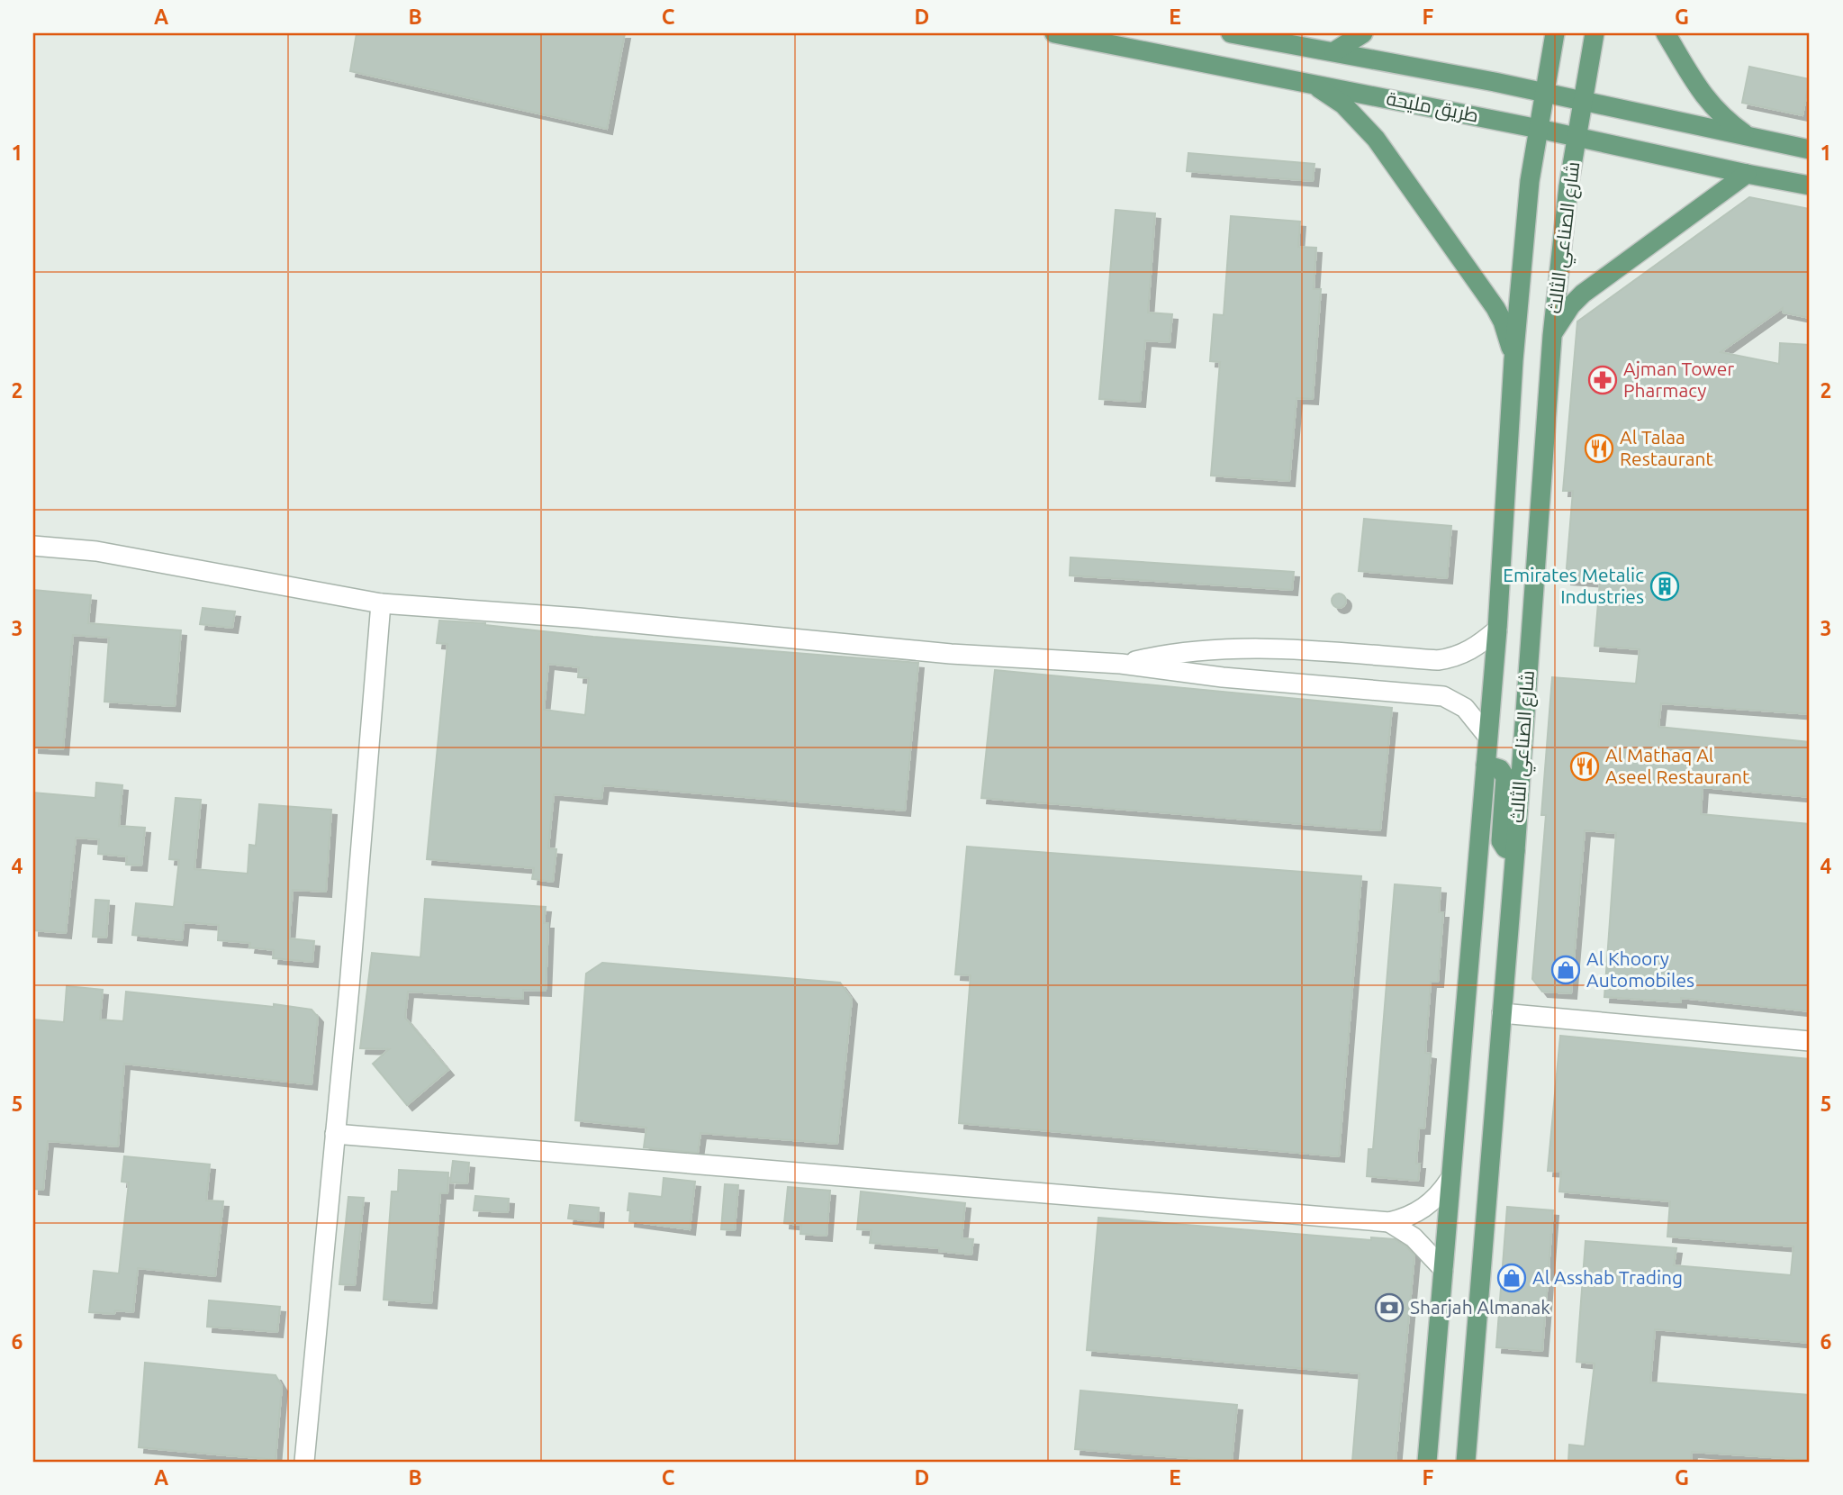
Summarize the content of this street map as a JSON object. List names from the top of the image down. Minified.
{"streets":{"main road":["طريق مليحة","شارع الصناعي الثالث"]},"crossings":[["طريق مليحة","شارع الصناعي الثالث"]],"places":{"pharmacy":["Ajman Tower Pharmacy"],"restaurant":["Al Talaa Restaurant","Al Mathaq Al Aseel Restaurant"],"building":["Emirates Metalic Industries"],"shop":["Al Khoory Automobiles","Al Asshab Trading"],"bank":["Sharjah Almanak"]},"grid":{"columns":["A","B","C","D","E","F","G"],"rows":["1","2","3","4","5","6"]}}
